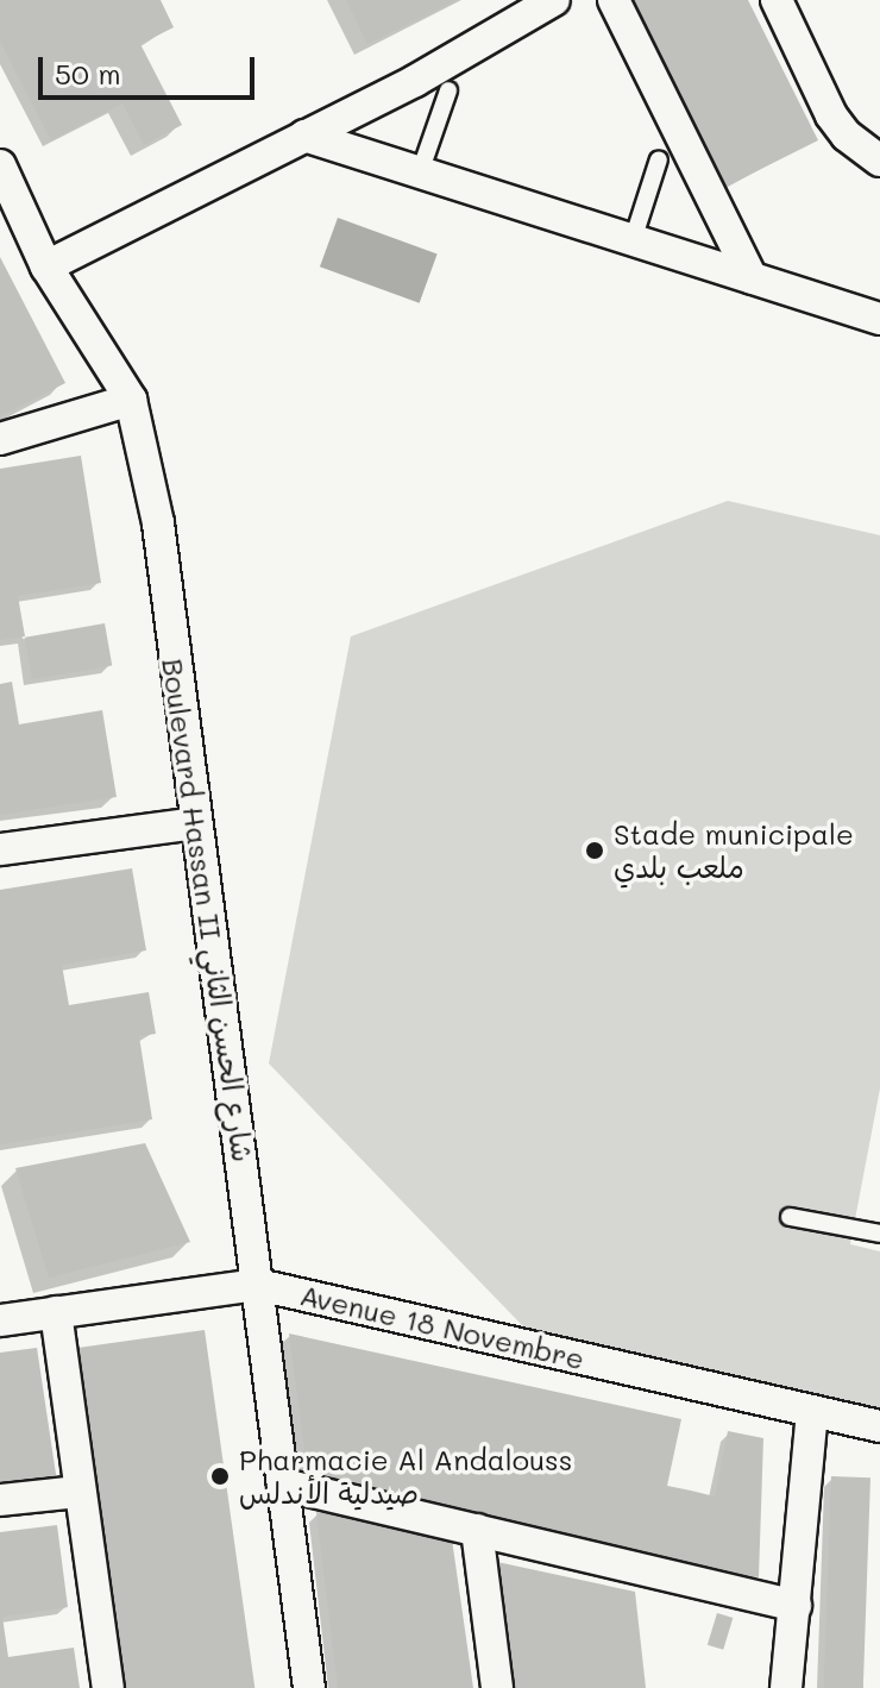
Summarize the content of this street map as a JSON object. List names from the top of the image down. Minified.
{"streets":{"street":["Boulevard Hassan II شارع الحسن الثاني","Avenue 18 Novembre"]},"crossings":[["Boulevard Hassan II شارع الحسن الثاني","Avenue 18 Novembre"]],"places":["Stade municipale ملعب بلدي","Pharmacie Al Andalouss صيدلية الأندلس"],"scale_bar":"50 m"}
